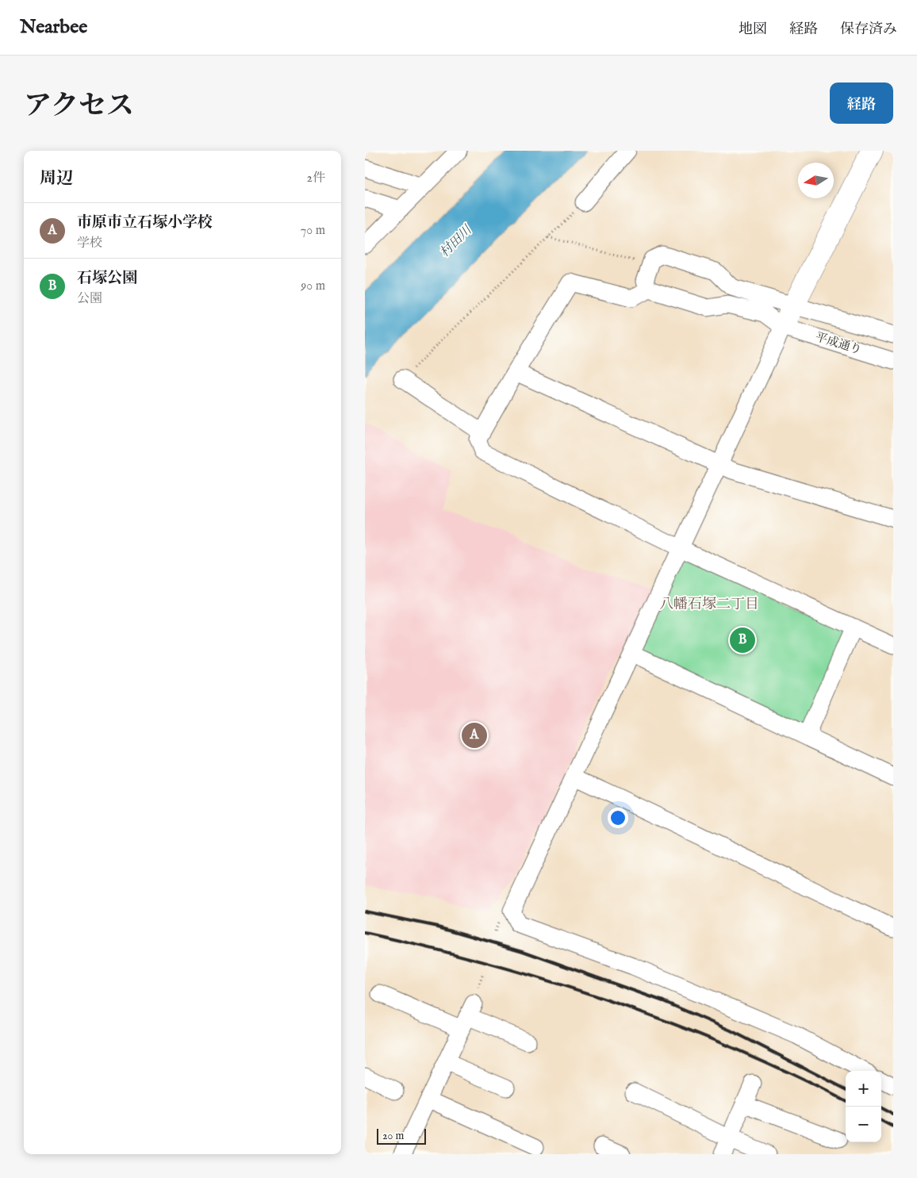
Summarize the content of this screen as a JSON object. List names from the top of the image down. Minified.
{"streets":{"street":["平成通り"]},"districts":["八幡石塚二丁目"],"water":["村田川"],"scale_bar":"20 m","north":"left","page":{"header":"Nearbee","nav":["地図","経路","保存済み"],"title":"アクセス","buttons":"経路","heading":["周辺","2件"],"list":[{"mark":"A","name":"市原市立石塚小学校","note":"学校","value":"70 m"},{"mark":"B","name":"石塚公園","note":"公園","value":"90 m"}],"pins":["B","A"],"map_buttons":["+","−"],"scale":"20 m"}}
